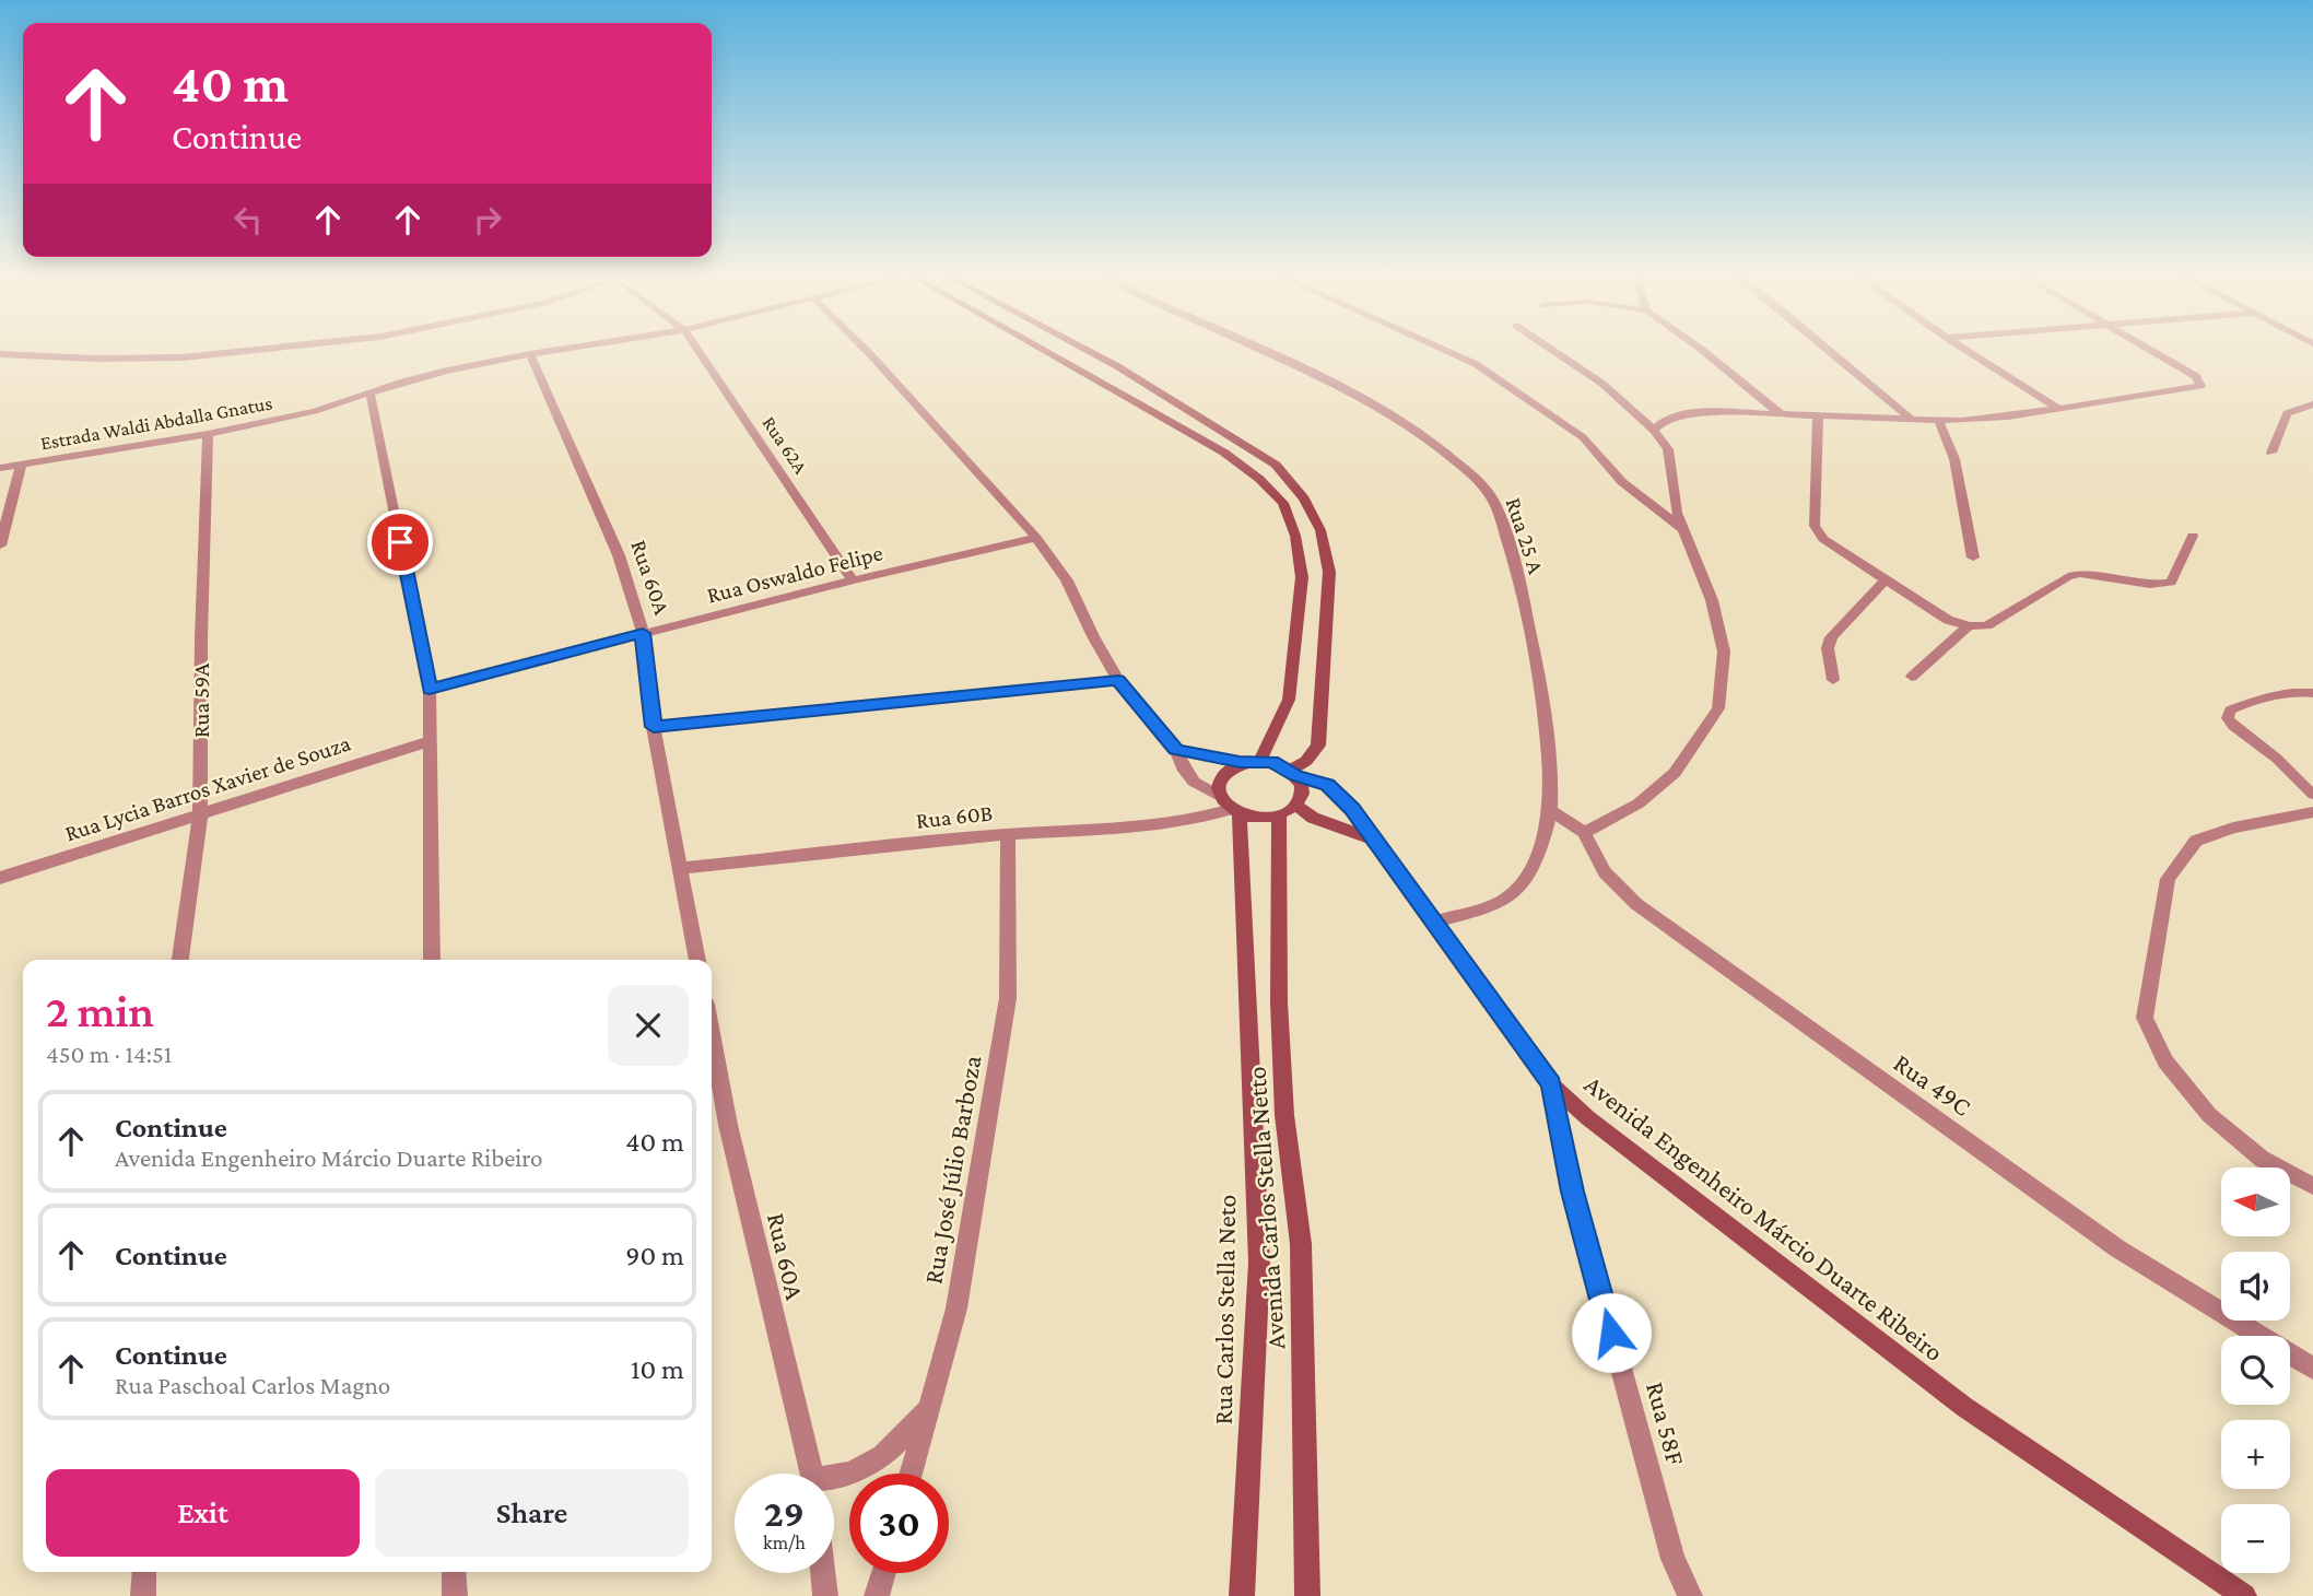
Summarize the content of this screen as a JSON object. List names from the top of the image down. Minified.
{"streets":{"street":["Estrada Waldi Abdalla Gnatus","Rua 62A","Rua 25 A","Rua Oswaldo Felipe","Rua 60A","Rua 59A","Rua Lycia Barros Xavier de Souza","Rua 60B","Rua 49C","Rua José Júlio Barboza","Avenida Carlos Stella Netto","Avenida Engenheiro Márcio Duarte Ribeiro","Rua Carlos Stella Neto","Rua 58F"]},"crossings":[["Estrada Waldi Abdalla Gnatus","Rua 60A"],["Estrada Waldi Abdalla Gnatus","Rua 59A"],["Rua 62A","Rua Oswaldo Felipe"],["Rua 25 A","Rua 49C"],["Rua 25 A","Avenida Engenheiro Márcio Duarte Ribeiro"],["Rua Oswaldo Felipe","Rua 60A"],["Rua 60A","Rua 60B"],["Rua 60A","Rua José Júlio Barboza"],["Rua 59A","Rua Lycia Barros Xavier de Souza"],["Rua 60B","Rua José Júlio Barboza"],["Rua 60B","Avenida Carlos Stella Netto"],["Rua 60B","Avenida Engenheiro Márcio Duarte Ribeiro"],["Rua 60B","Rua Carlos Stella Neto"],["Avenida Carlos Stella Netto","Avenida Engenheiro Márcio Duarte Ribeiro"],["Avenida Carlos Stella Netto","Rua Carlos Stella Neto"],["Avenida Engenheiro Márcio Duarte Ribeiro","Rua Carlos Stella Neto"],["Avenida Engenheiro Márcio Duarte Ribeiro","Rua 58F"]],"north":"left","page":{"turn":["40 m","Continue"],"heading":["2 min","450 m · 14:51"],"list":[{"name":"Continue","note":"Avenida Engenheiro Márcio Duarte Ribeiro","value":"40 m"},{"name":"Continue","value":"90 m"},{"name":"Continue","note":"Rua Paschoal Carlos Magno","value":"10 m"}],"map_buttons":["+","−"],"buttons":["Exit","Share"],"speed":"29 km/h","limit":"30"}}
